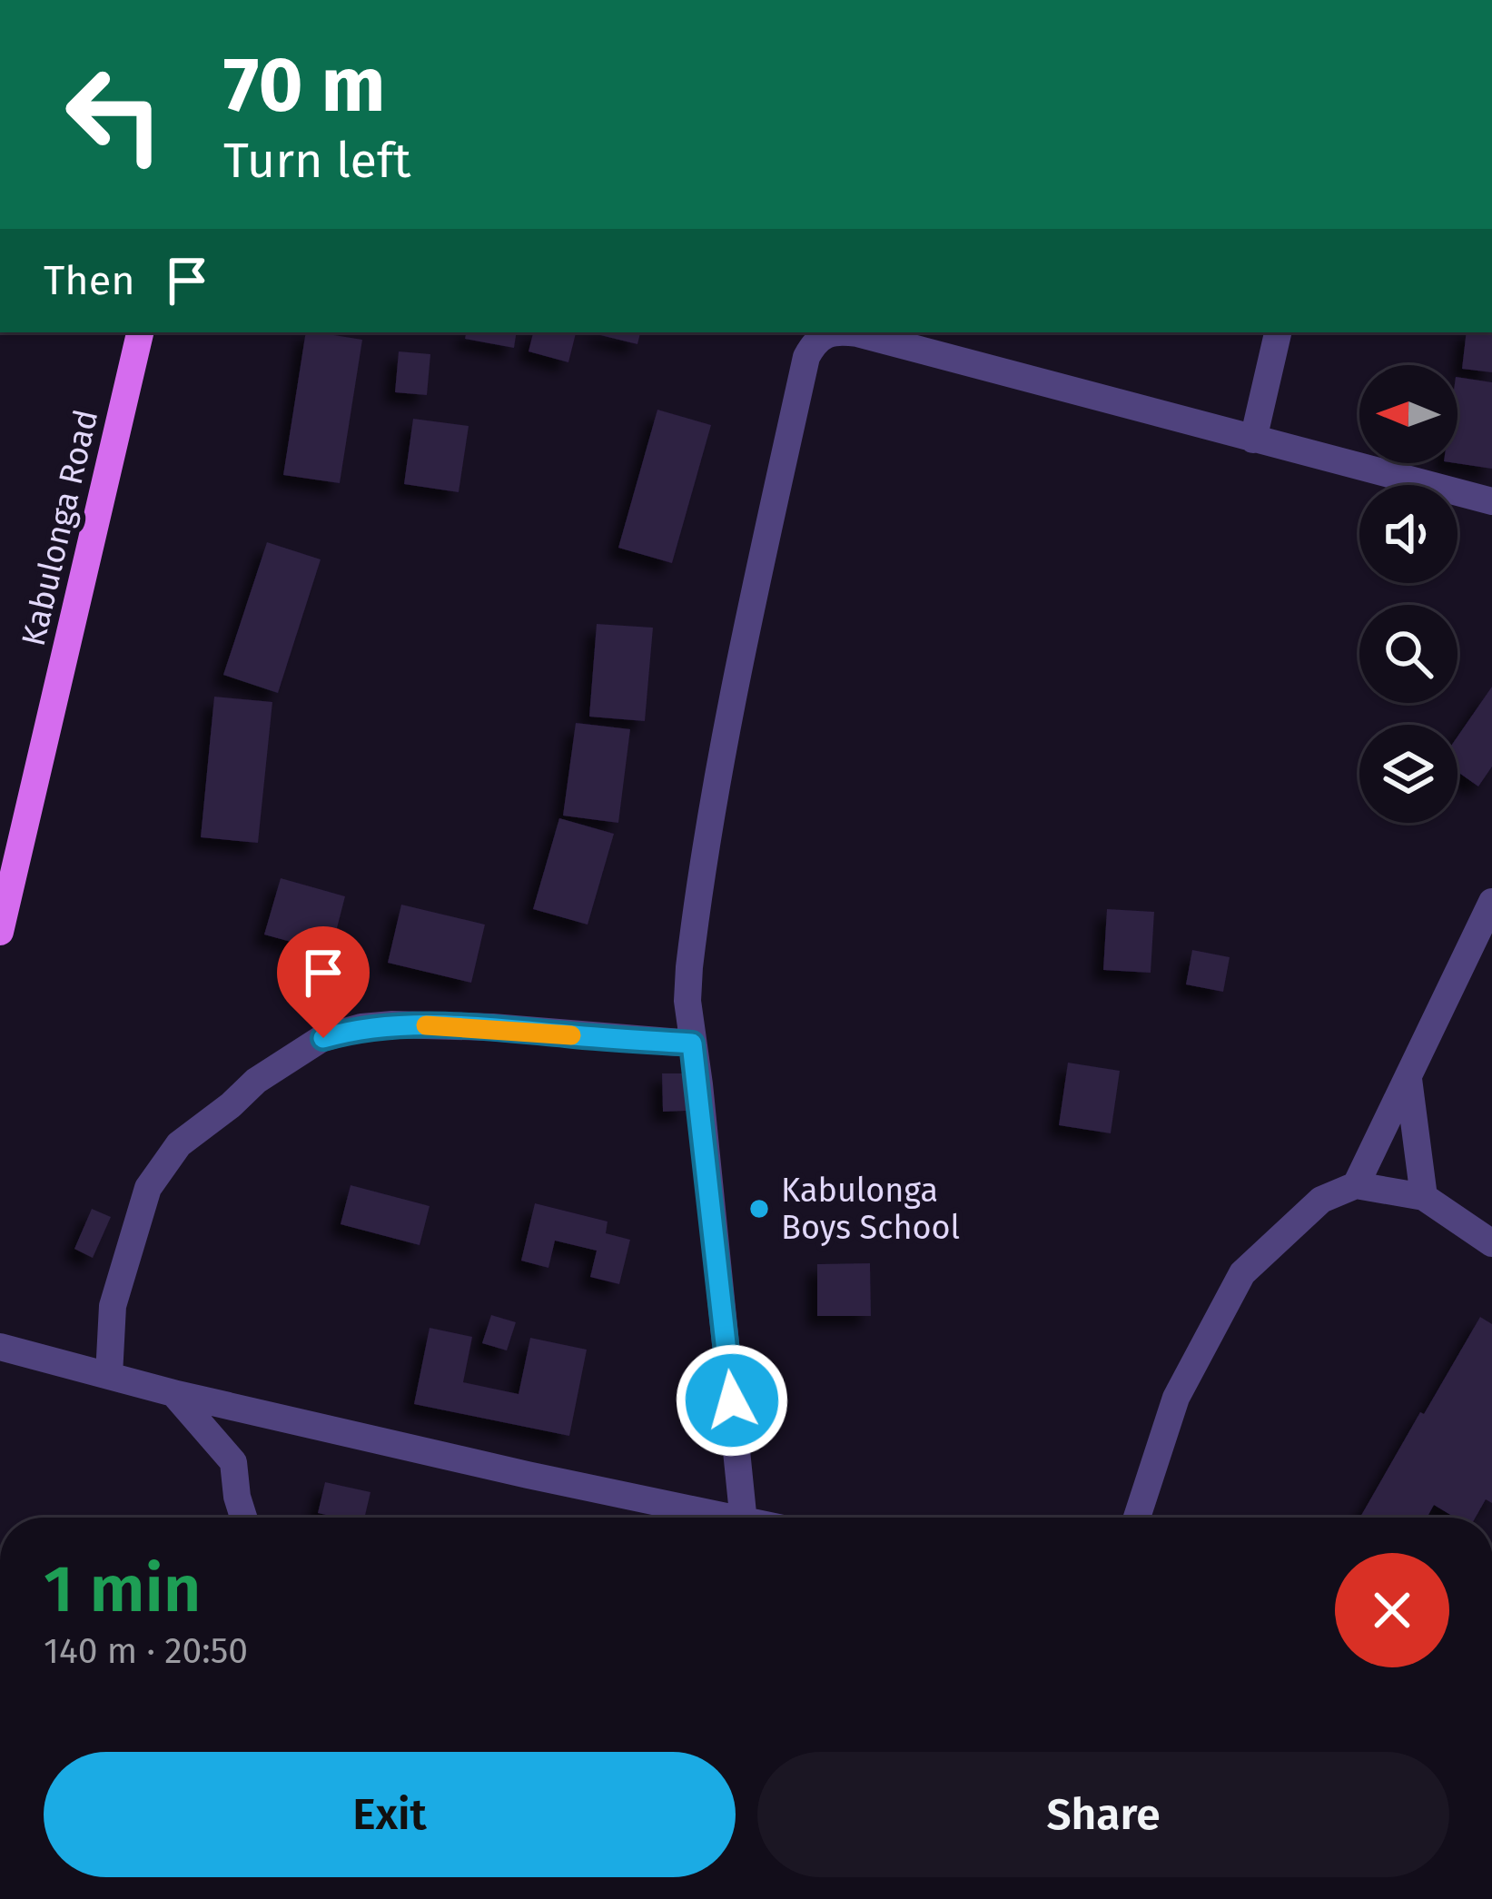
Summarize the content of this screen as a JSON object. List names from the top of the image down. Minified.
{"streets":{"main road":["Kabulonga Road"]},"places":["Kabulonga Boys School"],"north":"left","page":{"turn":["70 m","Turn left"],"then":"Then","heading":["1 min","140 m · 20:50"],"buttons":["Exit","Share"]}}
